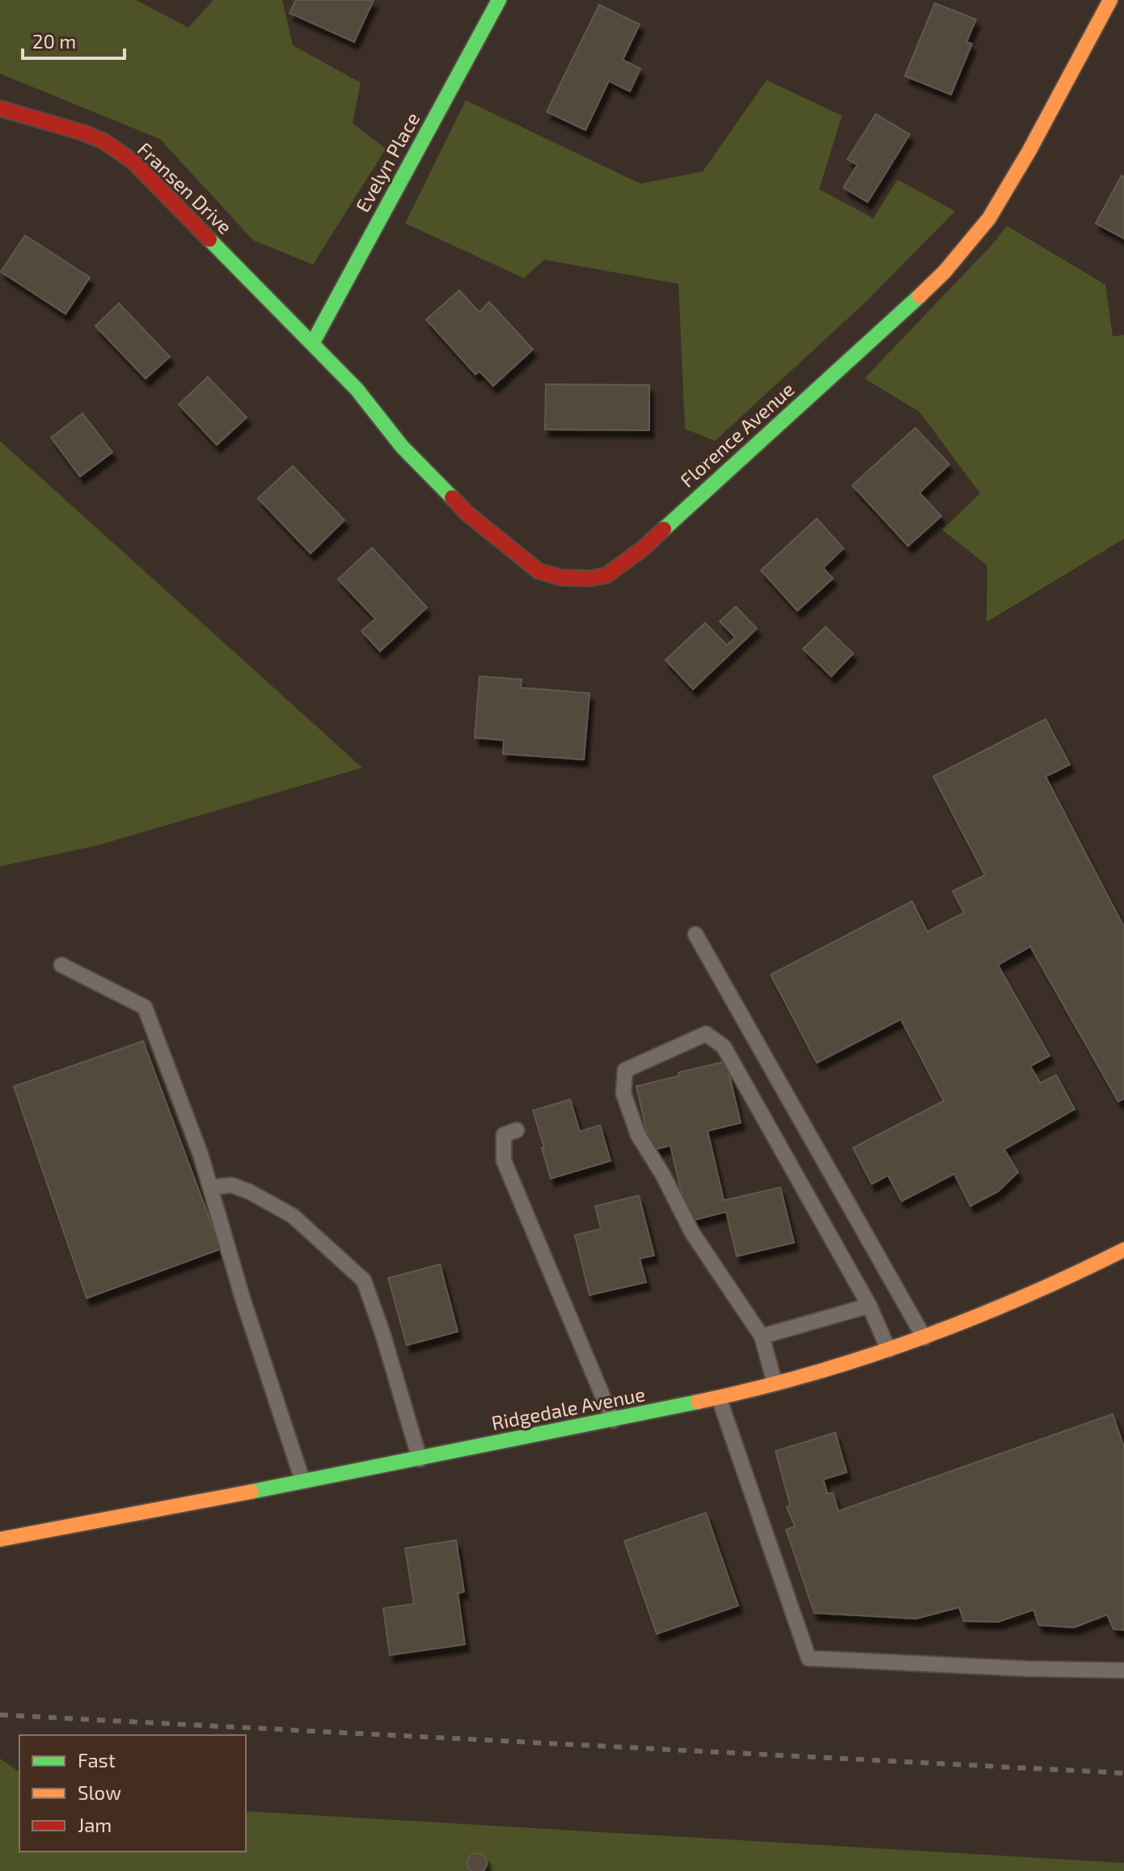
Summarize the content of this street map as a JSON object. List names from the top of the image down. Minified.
{"streets":{"street":["Evelyn Place","Fransen Drive","Florence Avenue","Ridgedale Avenue"]},"crossings":[["Evelyn Place","Fransen Drive"],["Evelyn Place","Florence Avenue"],["Fransen Drive","Florence Avenue"]],"legend":["Fast","Slow","Jam"],"scale_bar":"20 m"}
